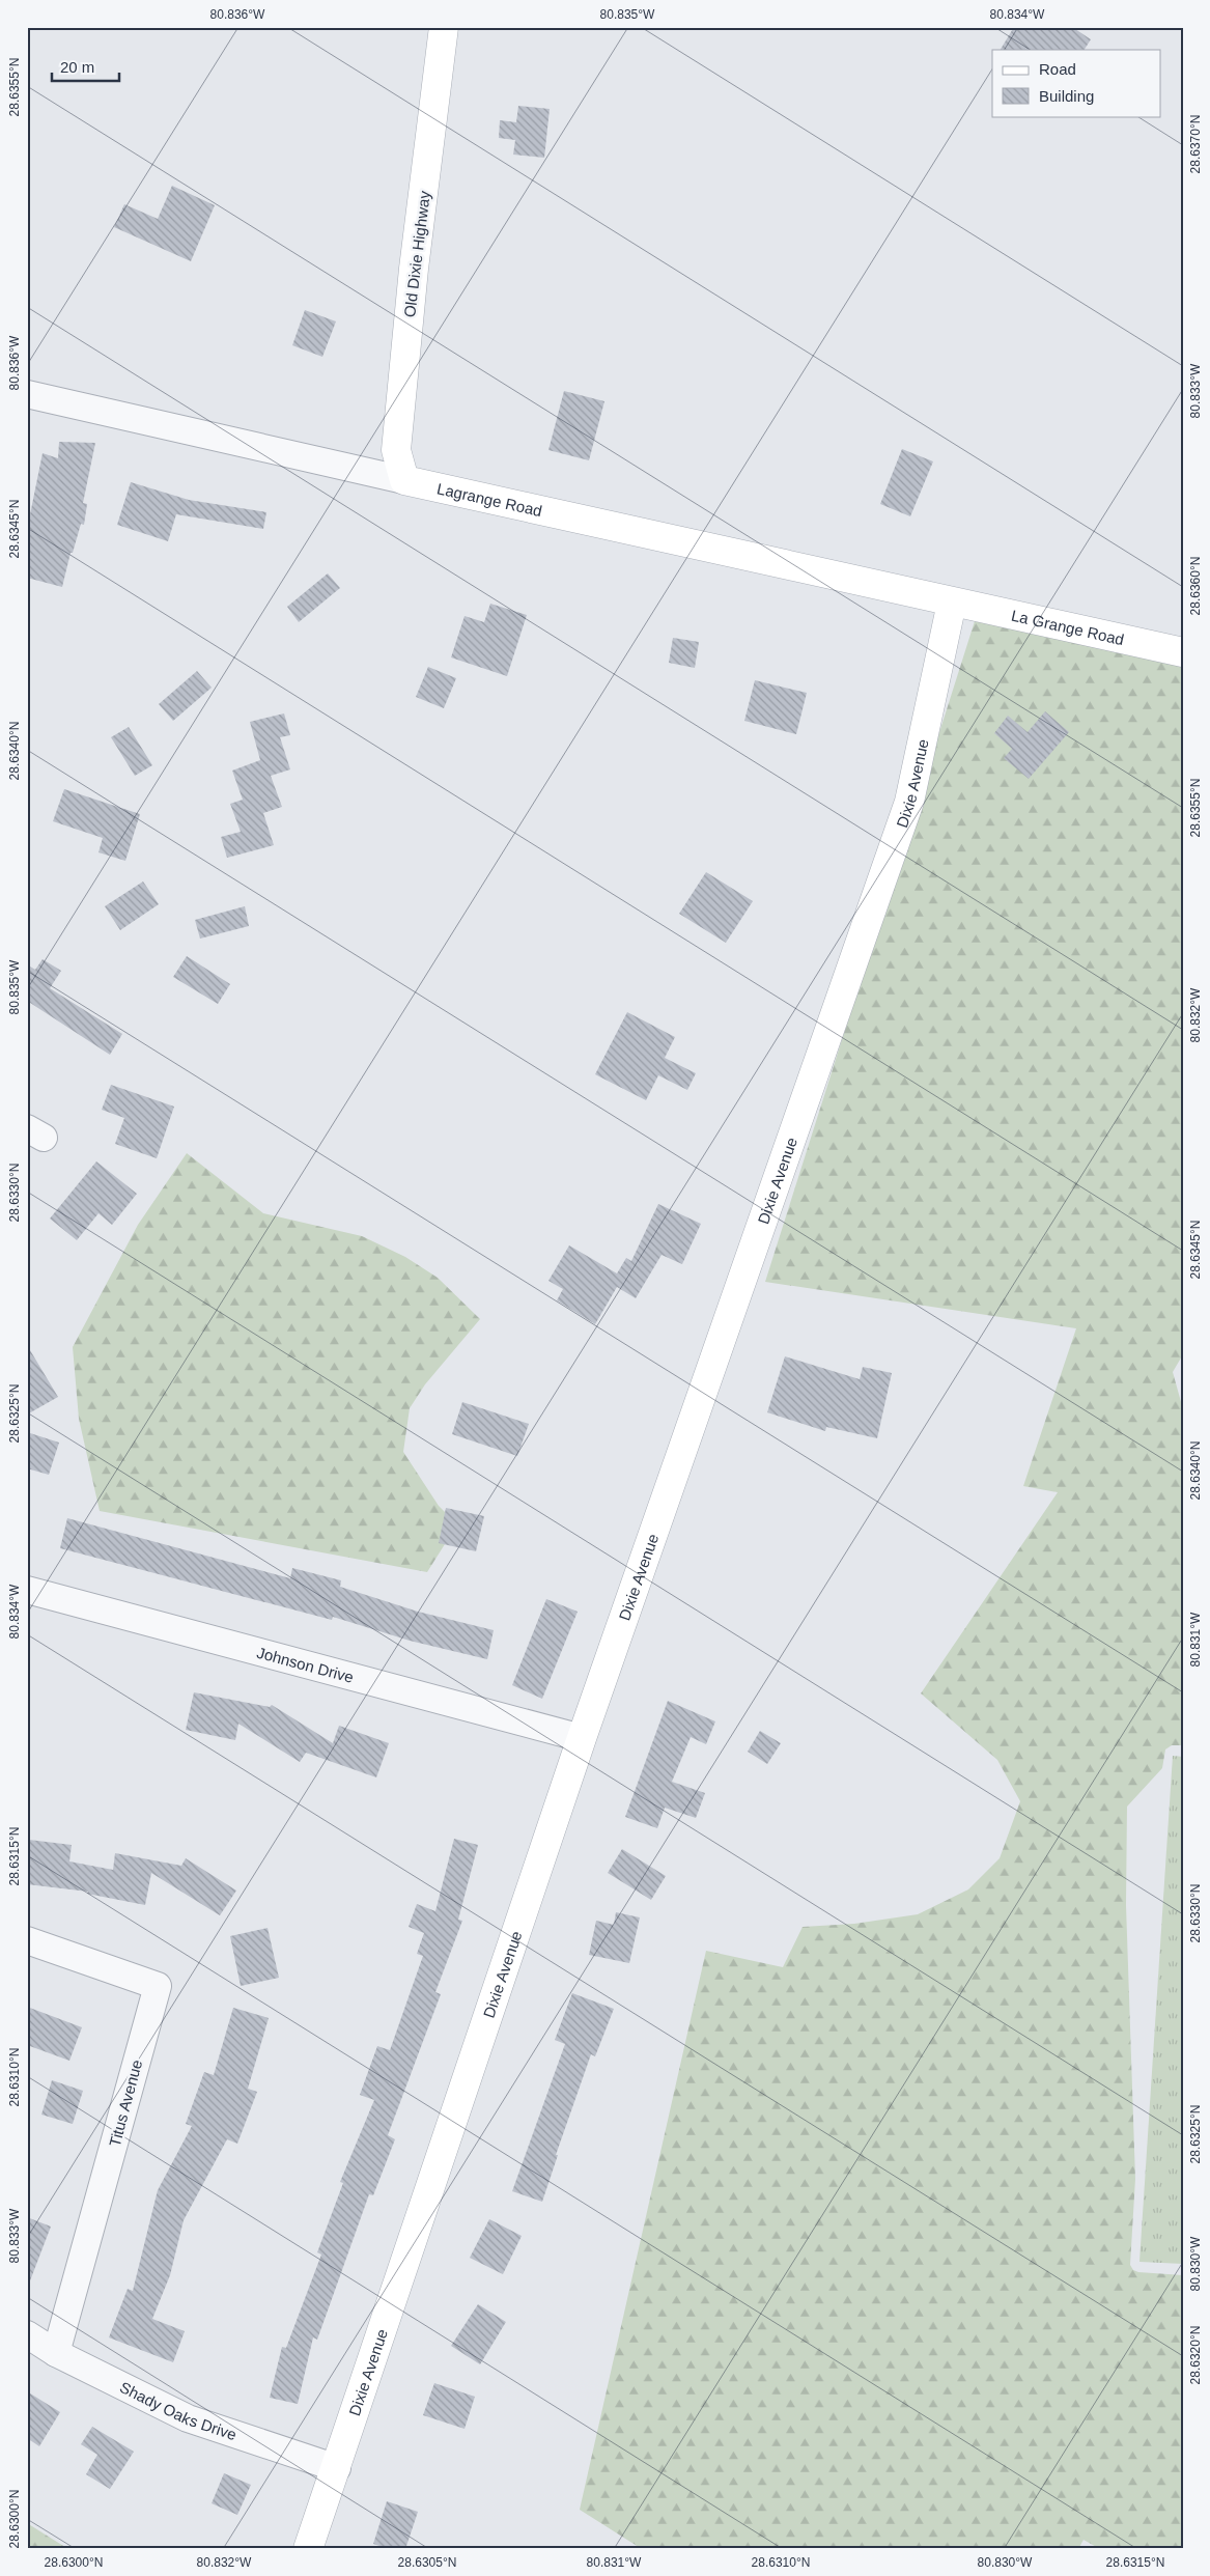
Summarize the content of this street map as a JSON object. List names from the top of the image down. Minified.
{"streets":{"street":["Old Dixie Highway","Lagrange Road","La Grange Road","Dixie Avenue","Johnson Drive","Titus Avenue","Shady Oaks Drive"]},"crossings":[["Old Dixie Highway","Lagrange Road"],["Lagrange Road","La Grange Road"],["Lagrange Road","Dixie Avenue"],["La Grange Road","Dixie Avenue"],["Dixie Avenue","Johnson Drive"],["Dixie Avenue","Shady Oaks Drive"],["Titus Avenue","Shady Oaks Drive"]],"legend":["Road","Building"],"scale_bar":"20 m","coordinates":["80.836°W","80.835°W","80.834°W","28.6355°N","28.6370°N","80.833°W","28.6345°N","28.6360°N","28.6340°N","80.832°W","28.6330°N","28.6325°N","80.831°W","28.6315°N","28.6310°N","80.830°W","28.6320°N","28.6300°N","28.6305°N"]}
